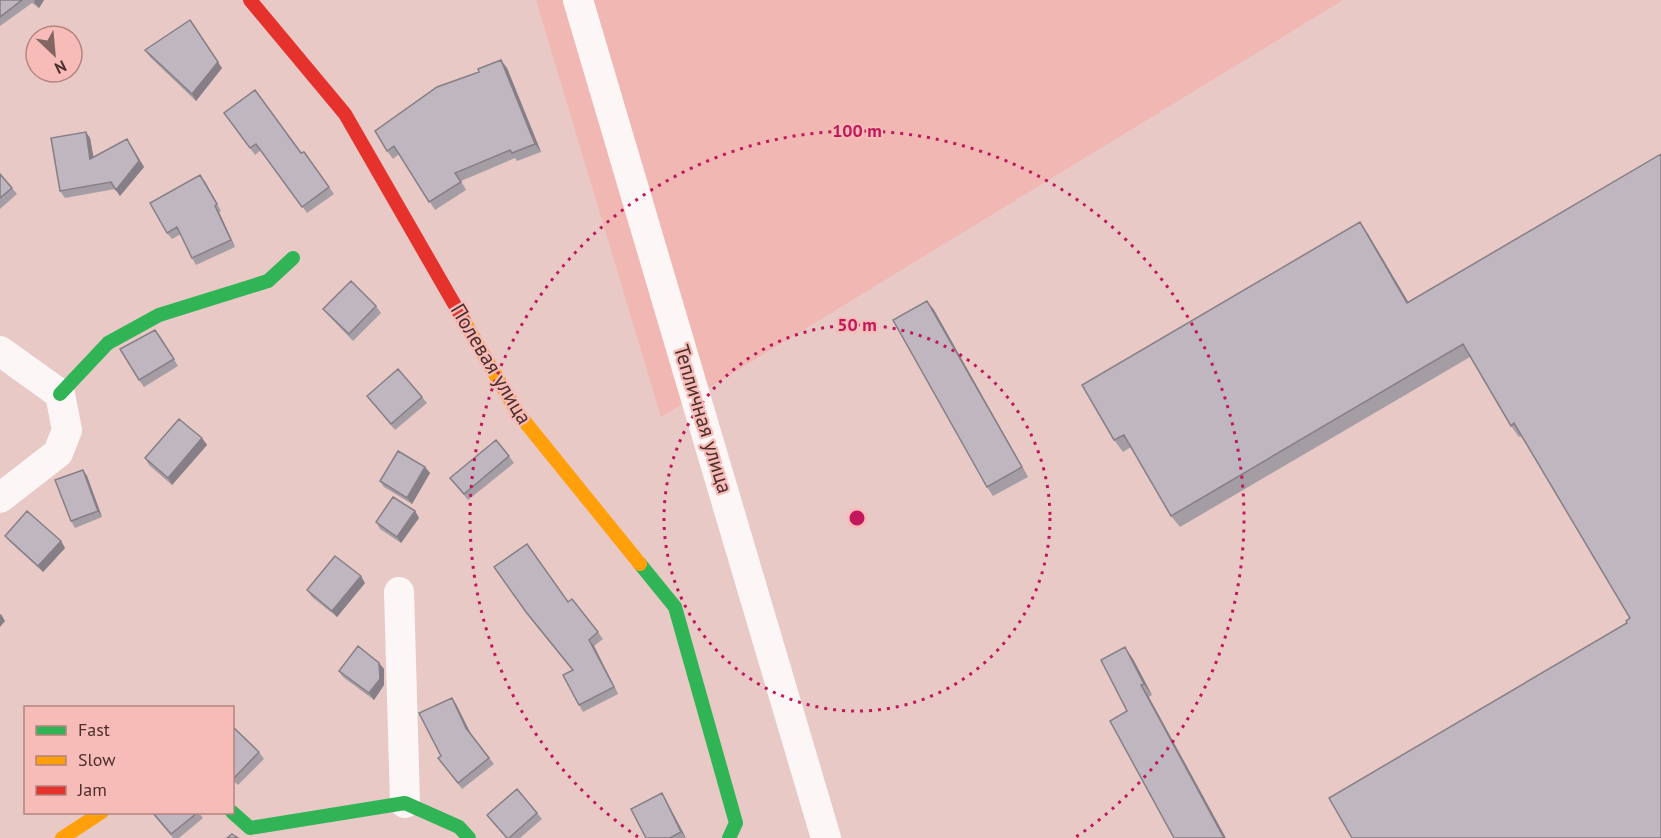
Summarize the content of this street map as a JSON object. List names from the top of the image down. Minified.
{"streets":{"street":["Полевая улица","Тепличная улица"]},"legend":["Fast","Slow","Jam"],"north":"bottom right","rings":["100 m","50 m"]}
